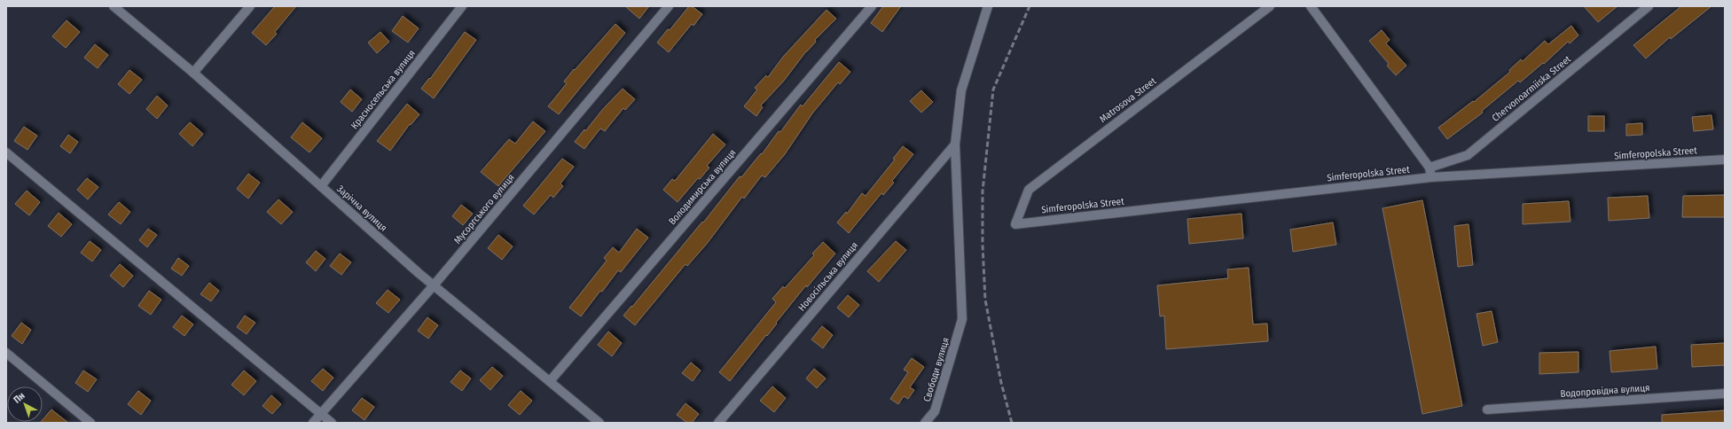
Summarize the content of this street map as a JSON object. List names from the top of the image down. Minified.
{"streets":{"street":["Chervonoarmiiska Street","Красносельська вулиця","Matrosova Street","Simferopolska Street","Володимирська вулиця","Зарічна вулиця","Мусоргського вулиця","Новосільська вулиця","Свободи вулиця","Водопровідна вулиця"]},"crossings":[["Красносельська вулиця","Зарічна вулиця"],["Matrosova Street","Simferopolska Street"],["Володимирська вулиця","Зарічна вулиця"],["Зарічна вулиця","Мусоргського вулиця"],["Новосільська вулиця","Свободи вулиця"]],"north":"top left"}
